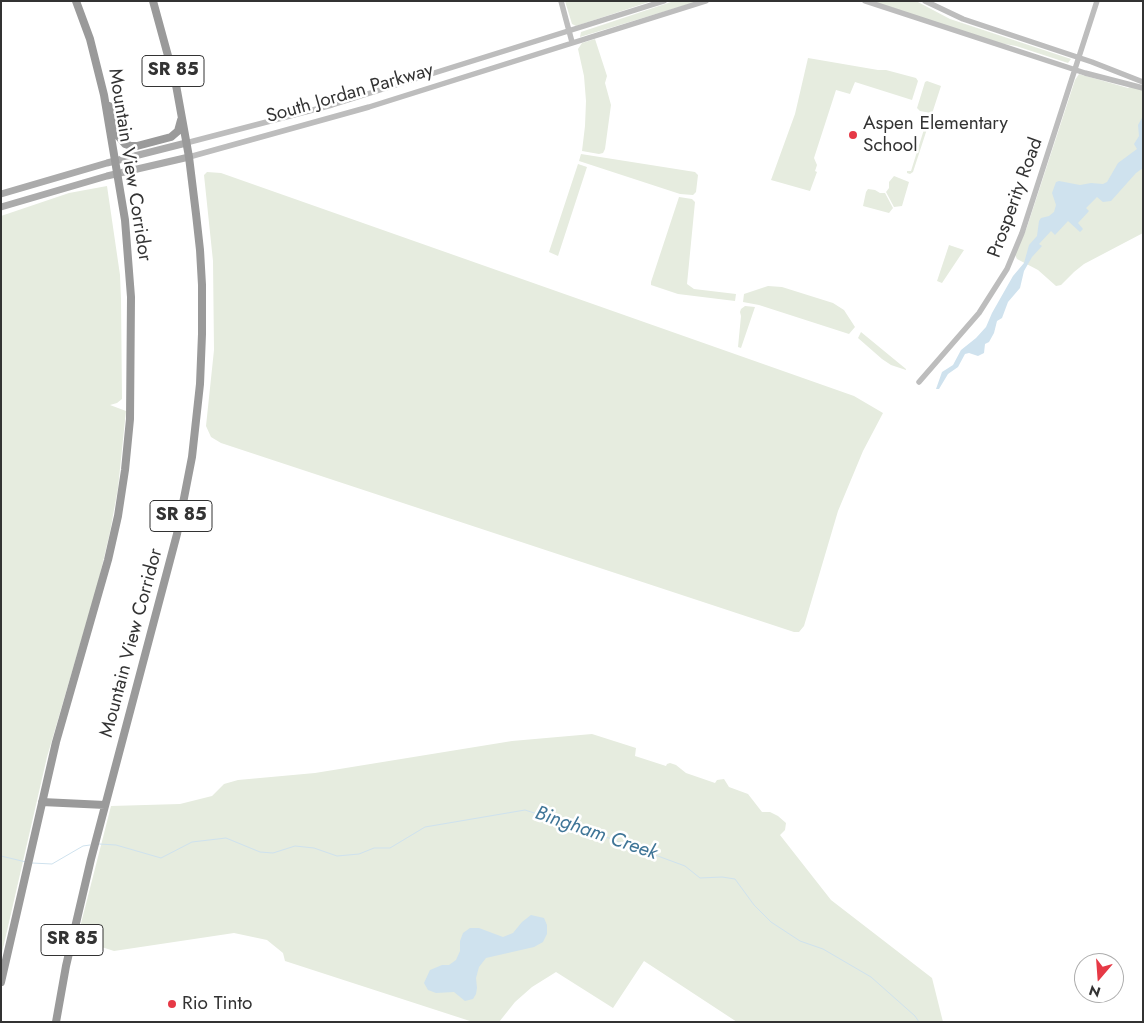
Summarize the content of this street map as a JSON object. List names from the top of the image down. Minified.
{"streets":{"highway":["SR 85","Mountain View Corridor"],"main road":["South Jordan Parkway"],"street":["Prosperity Road"]},"crossings":[["South Jordan Parkway","Mountain View Corridor"]],"water":["Bingham Creek"],"places":["Aspen Elementary School","Rio Tinto"],"north":"bottom"}
